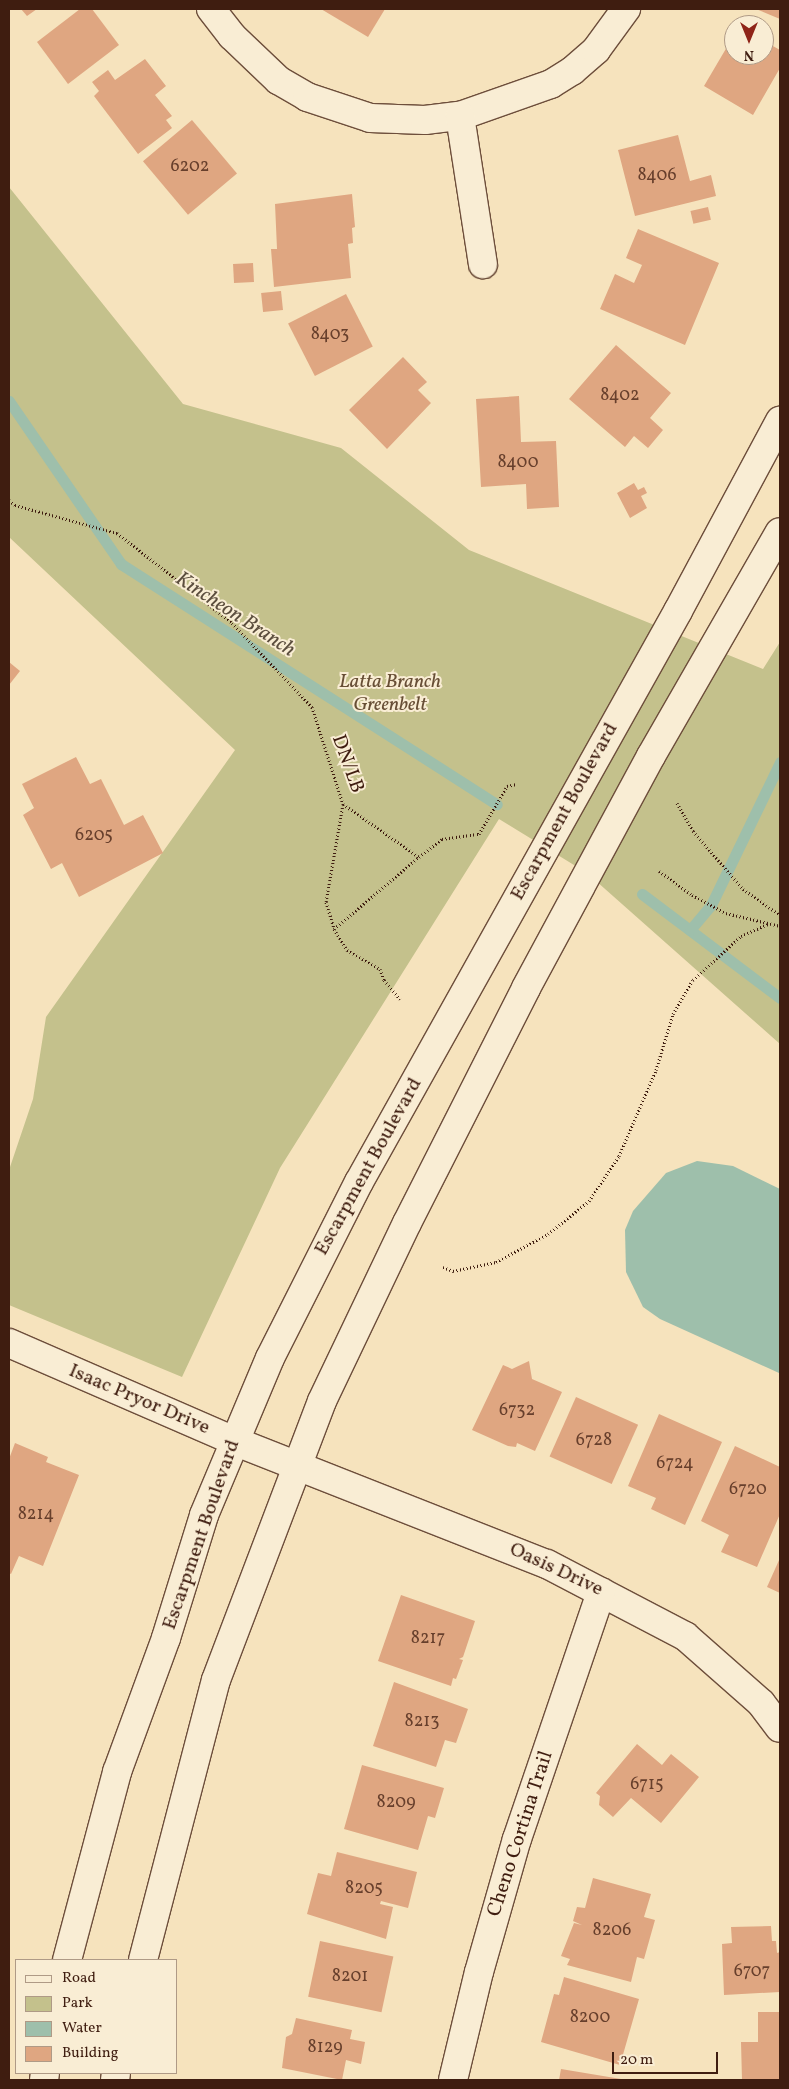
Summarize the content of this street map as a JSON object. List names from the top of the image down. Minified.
{"streets":{"main road":["Escarpment Boulevard","Isaac Pryor Drive","Oasis Drive","Cheno Cortina Trail"],"path":["DN/LB"]},"crossings":[["Escarpment Boulevard","Isaac Pryor Drive"],["Isaac Pryor Drive","Oasis Drive"],["Oasis Drive","Cheno Cortina Trail"]],"water":["Kincheon Branch"],"parks":["Latta Branch Greenbelt"],"house_numbers":["6202","8406","8403","8402","8400","6205","6732","6728","6724","6720","8214","8217","8213","6715","8209","8205","8206","6707","8201","8200","8129"],"legend":["Road","Park","Water","Building"],"scale_bar":"20 m","north":"bottom"}
